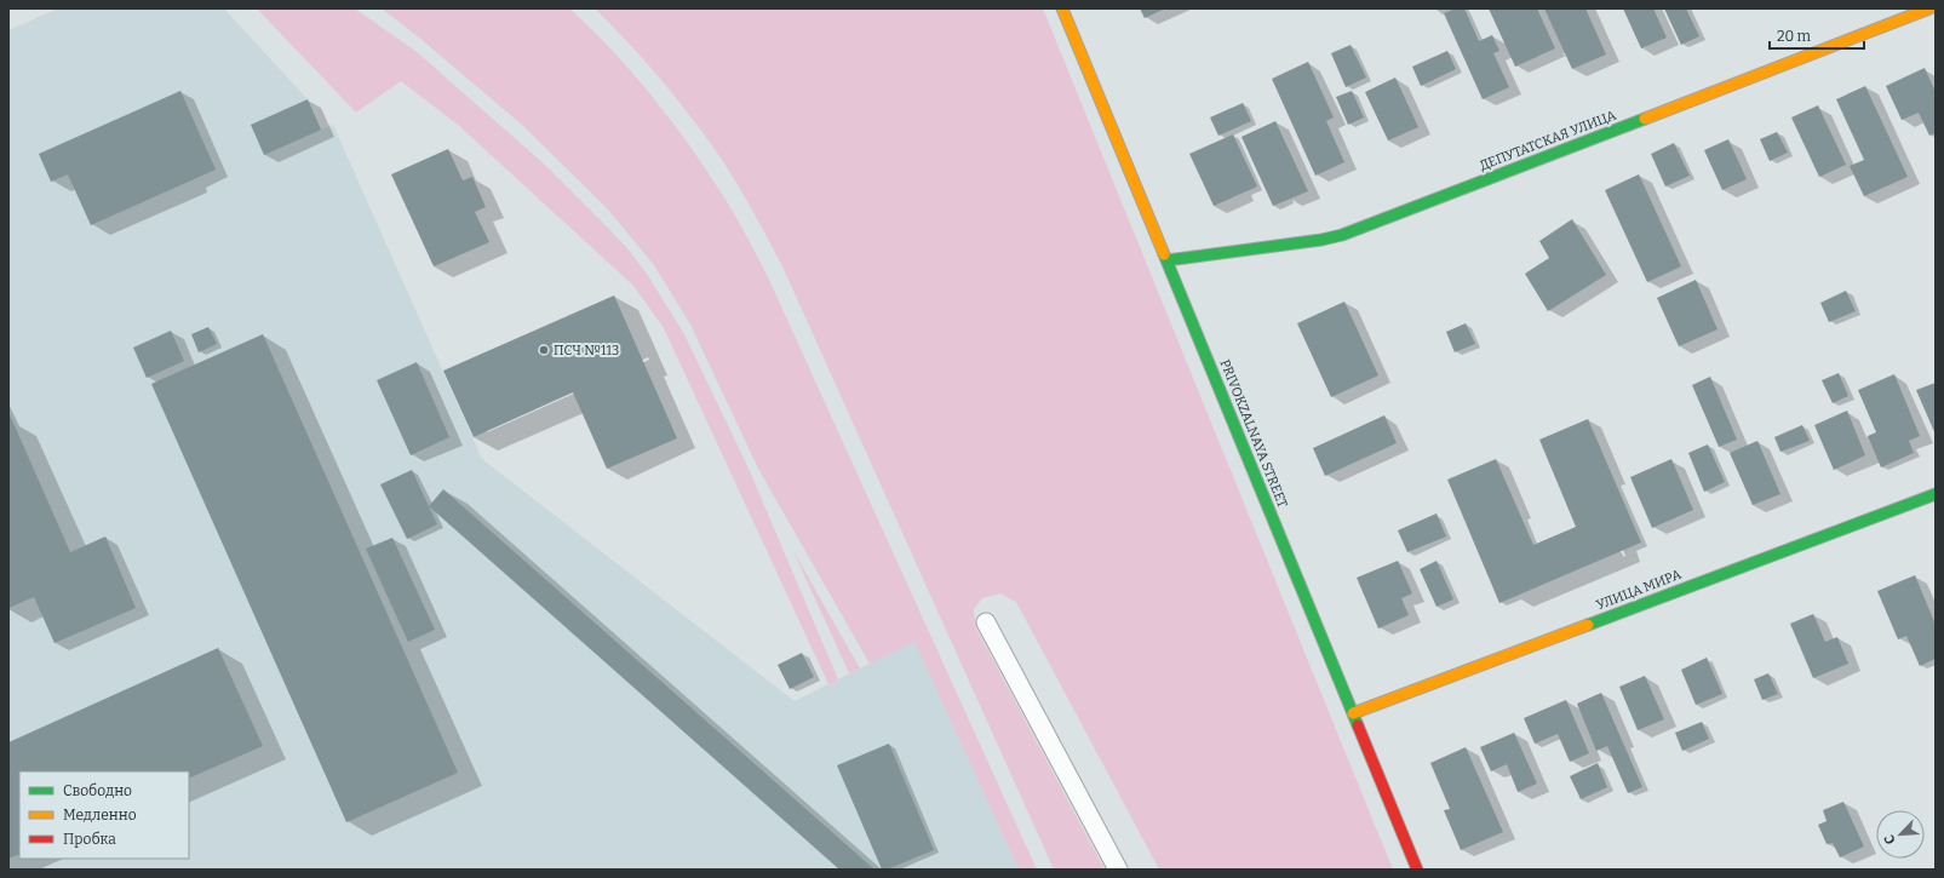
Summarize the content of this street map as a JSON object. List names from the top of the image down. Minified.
{"streets":{"street":["ДЕПУТАТСКАЯ УЛИЦА","PRIVOKZALNAYA STREET","УЛИЦА МИРА"]},"crossings":[["ДЕПУТАТСКАЯ УЛИЦА","PRIVOKZALNAYA STREET"],["PRIVOKZALNAYA STREET","УЛИЦА МИРА"]],"places":["ПСЧ №113"],"legend":["Свободно","Медленно","Пробка"],"scale_bar":"20 m","north":"bottom left"}
